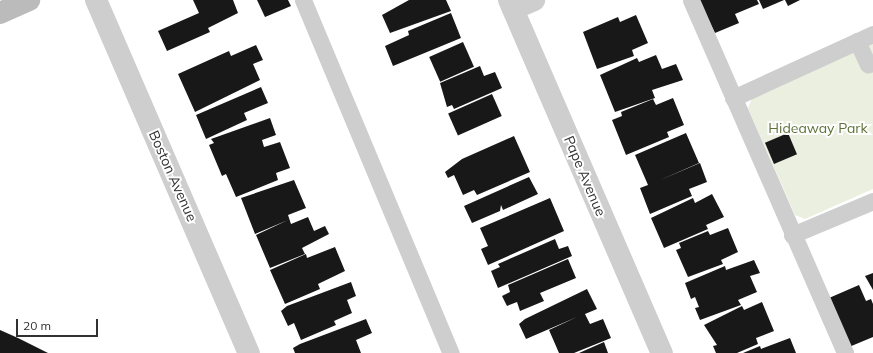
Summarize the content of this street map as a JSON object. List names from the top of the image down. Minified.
{"streets":{"street":["Boston Avenue","Pape Avenue"]},"parks":["Hideaway Park"],"scale_bar":"20 m"}
